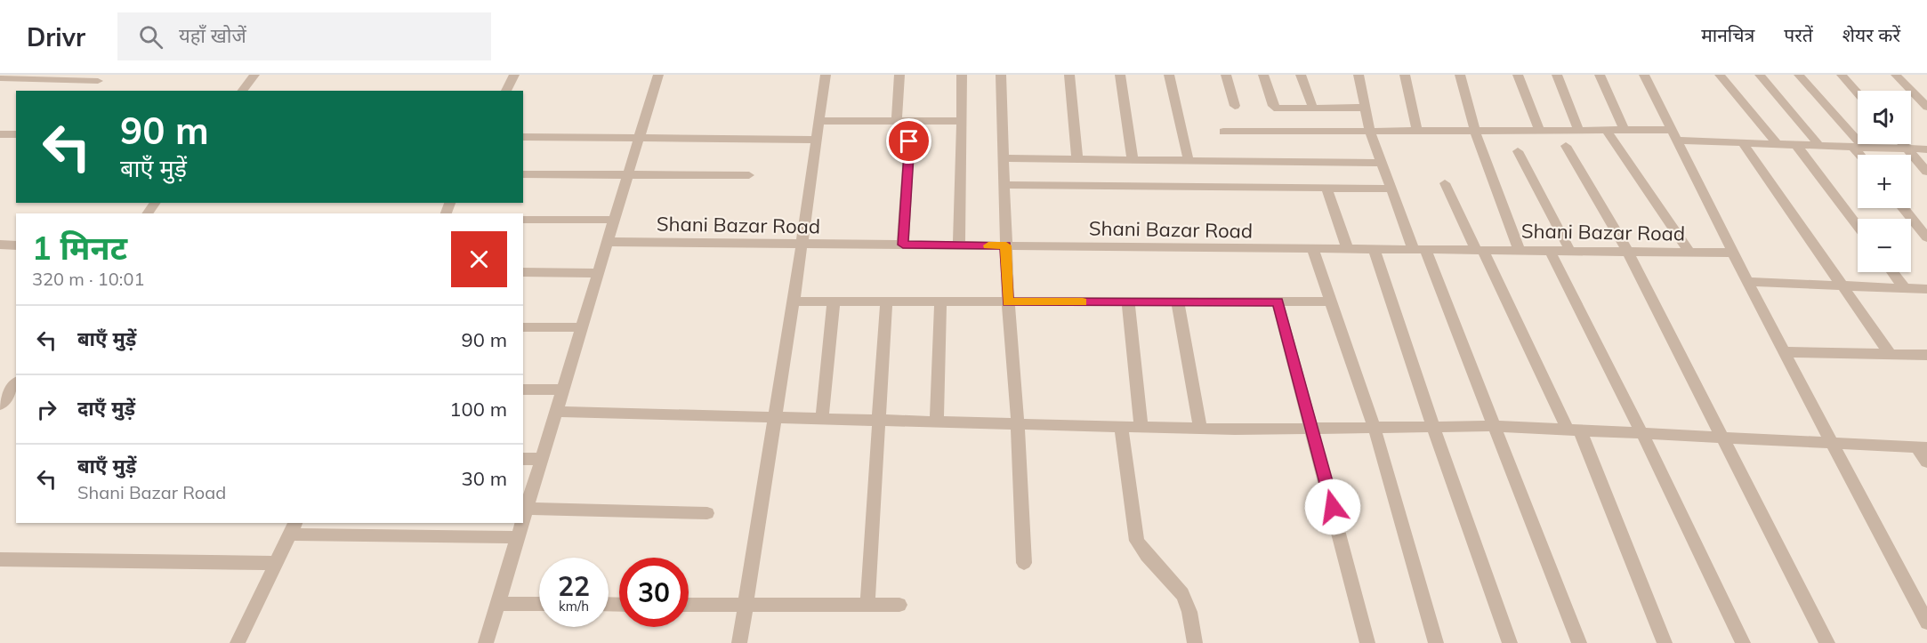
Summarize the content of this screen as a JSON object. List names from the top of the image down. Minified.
{"streets":{"street":["Shani Bazar Road"]},"page":{"header":"Drivr","search":"यहाँ खोजें","nav":["मानचित्र","परतें","शेयर करें"],"map_buttons":["+","−"],"turn":["90 m","बाएँ मुड़ें"],"heading":["1 मिनट","320 m · 10:01"],"list":[{"name":"बाएँ मुड़ें","value":"90 m"},{"name":"दाएँ मुड़ें","value":"100 m"},{"name":"बाएँ मुड़ें","note":"Shani Bazar Road","value":"30 m"}],"speed":"22 km/h","limit":"30"}}
